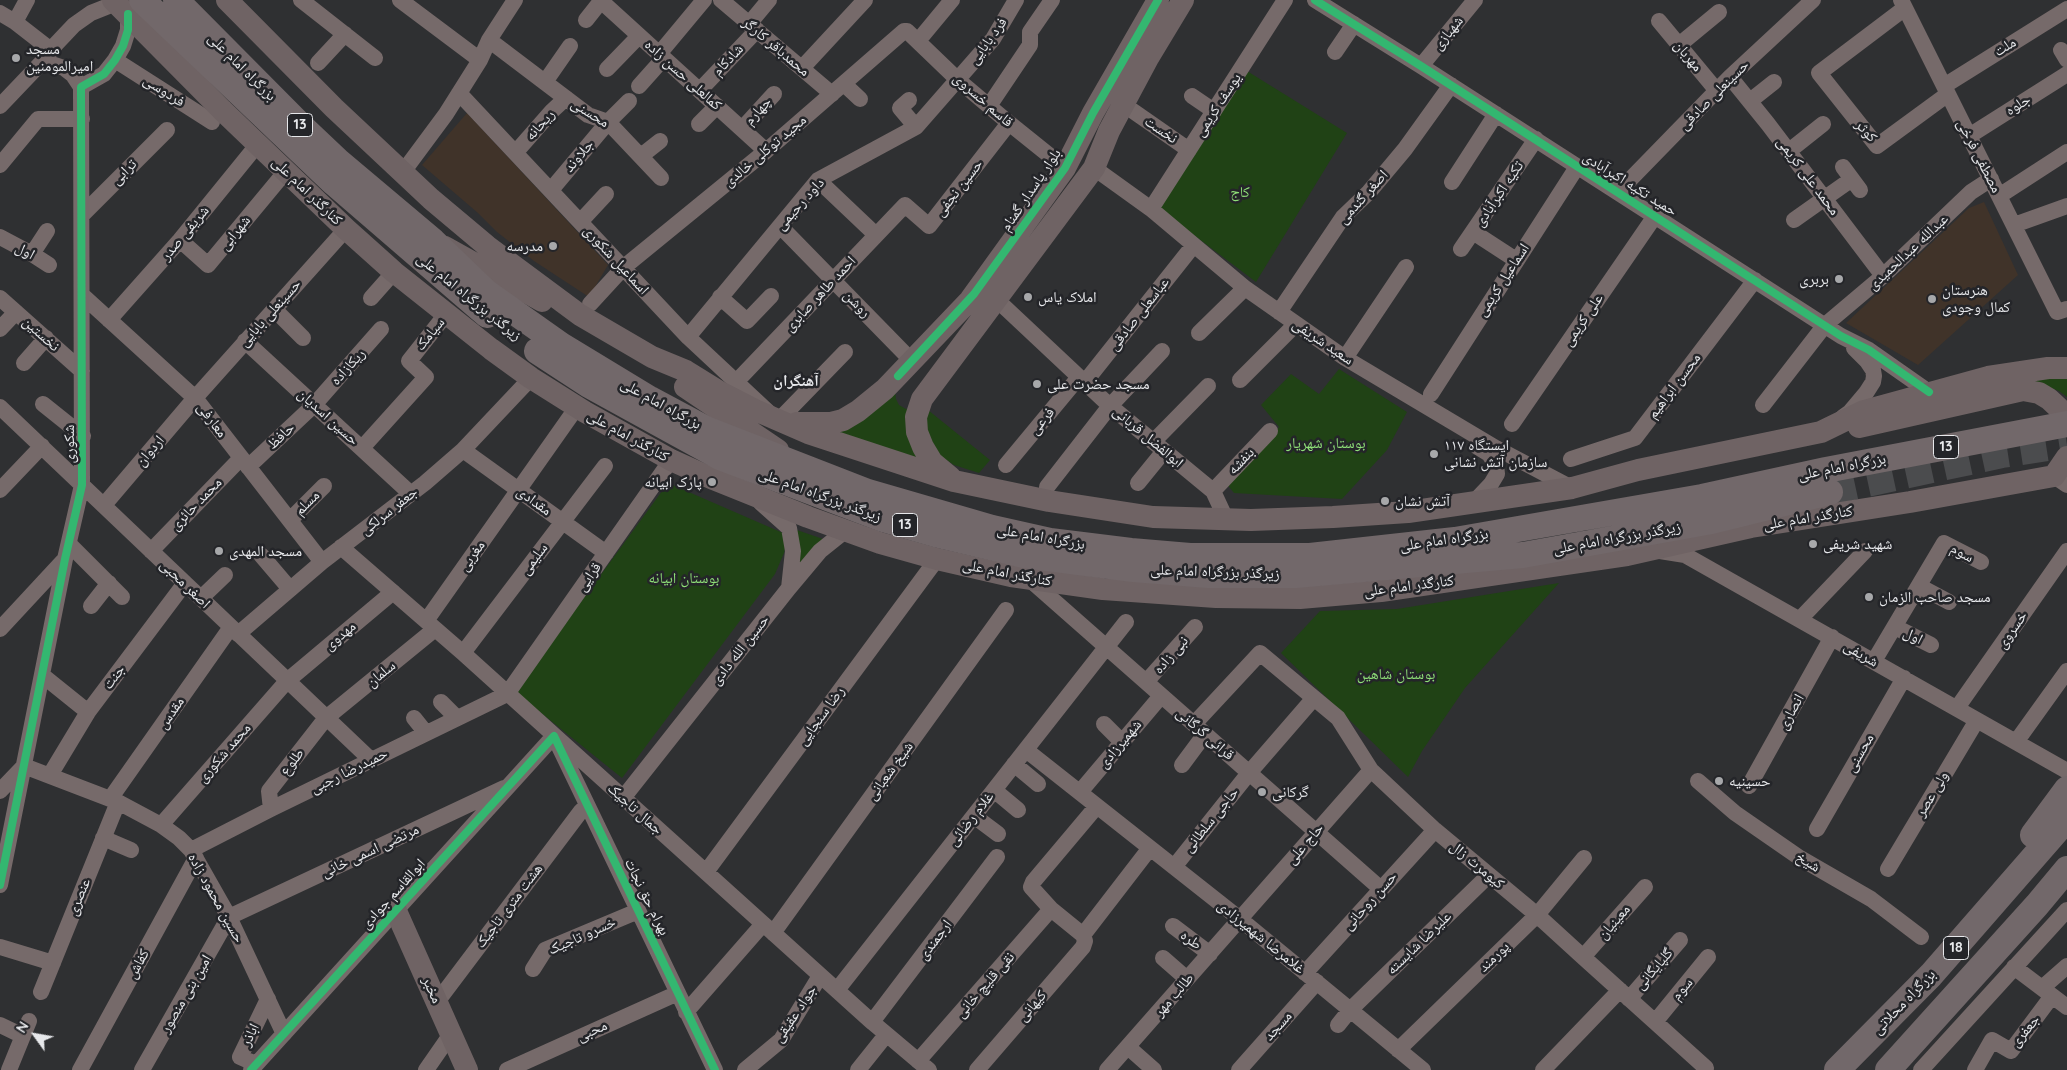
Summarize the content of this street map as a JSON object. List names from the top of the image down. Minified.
{"streets":{"highway":["بزرگراه امام علی","13","زیرگذر بزرگراه امام علی","18","بزرگراه محلاتی"],"main road":["بلوار پاسدار گمنام","کنارگذر امام علی","مخبر"],"street":["شهبازی","فرد بابایی","محمدباقر کارگر","ملت","مهربان","شادکام","کمالعلی حسن زاده","فردوسی","حسینعلی صادقی","قاسم خسروی","یوسف کریمی","جلوه","چهارم","محسنی","ریحانه","نخست","کوثر","مجید توکلی خالدی","جلاوند","مصطفی فرخی","ترابی","محمد علی کریمی","حمید تکیه اکبرآبادی","حسین نجفی","تکیه اکبرآبادی","اصغر گندمی","داود رحیمی","شریفی صدر","شهرابی","اول","عبدالله عبدالحمیدی","اسماعیل شکوری","اسماعیل کریمی","احمد طاهر صابری","روشن","حسینعلی بابایی","عباسعلی صادقی","علی کریمی","نخستین","سیامک","سعید شریفی","ریکازاده","محسن ابراهیم","حسین اسدیان","معارفی","فرعی","حافظ","ابوالفضل قربانی","شکوری","اردوان","بنفشه","مقدادی","مسلم","محمد حائری","جعفر سرلکی","سوم","مغربی","سلیمی","قرایی","اصغر محبی","خسروی","مهدوی","حسین الله دادی","شریفی","نبی زاده","سلمان","جنت","انصاری","مقدس","رضا سنجایی","قرائی گرگانی","شهمیرزادی","محمد شکوری","طلوع","حمیدرضا رجبی","شیخ شعبانی","ولی عصر","جمال تاجیک","غلام رضائی","حاجی سلطانی","حاج علی","مرتضی اسمی خانی","شیخ","کیومرث زال","ابوالقاسم جوادی","عنصری","بهرام حق نجات","حسین محمود زاده","حسن روحانی","هشت متری تاجیک","معینیان","خسرو تاجیک","غلامرضا شهمیرزادی","ارجمندی","طره","علیرضا شایسته","پورمند","کفاش","گلپایگانی","نقی قلیچ خانی","امین بنی منصور","طالب مهر","کیهانی","جواد عقیقی","مسجد","محبی","جعفری","اباذر"]},"crossings":[["شهبازی","حمید تکیه اکبرآبادی"],["فرد بابایی","قاسم خسروی"],["فرد بابایی","داود رحیمی"],["محمدباقر کارگر","شادکام"],["محمدباقر کارگر","مجید توکلی خالدی"],["ملت","کوثر"],["ملت","مصطفی فرخی"],["مهربان","حسینعلی صادقی"],["شادکام","کمالعلی حسن زاده"],["بزرگراه امام علی","زیرگذر بزرگراه امام علی"],["کمالعلی حسن زاده","چهارم"],["کمالعلی حسن زاده","مجید توکلی خالدی"],["حسینعلی صادقی","محمد علی کریمی"],["حسینعلی صادقی","حمید تکیه اکبرآبادی"],["قاسم خسروی","مجید توکلی خالدی"],["قاسم خسروی","حسین نجفی"],["قاسم خسروی","بلوار پاسدار گمنام"],["قاسم خسروی","داود رحیمی"],["یوسف کریمی","نخست"],["یوسف کریمی","سعید شریفی"],["جلوه","مصطفی فرخی"],["محسنی","ریحانه"],["محسنی","جلاوند"],["محسنی","شریفی"],["ریحانه","اسماعیل شکوری"],["کوثر","مصطفی فرخی"],["مجید توکلی خالدی","اسماعیل شکوری"],["جلاوند","اسماعیل شکوری"],["مصطفی فرخی","عبدالله عبدالحمیدی"],["ترابی","شکوری"],["محمد علی کریمی","عبدالله عبدالحمیدی"],["حمید تکیه اکبرآبادی","تکیه اکبرآبادی"],["حمید تکیه اکبرآبادی","اصغر گندمی"],["حمید تکیه اکبرآبادی","عبدالله عبدالحمیدی"],["حمید تکیه اکبرآبادی","اسماعیل کریمی"],["حمید تکیه اکبرآبادی","علی کریمی"],["حمید تکیه اکبرآبادی","محسن ابراهیم"],["حسین نجفی","احمد طاهر صابری"],["بلوار پاسدار گمنام","اسماعیل شکوری"],["بلوار پاسدار گمنام","روشن"],["کنارگذر امام علی","شریفی صدر"],["کنارگذر امام علی","شهرابی"],["کنارگذر امام علی","زیرگذر بزرگراه امام علی"],["کنارگذر امام علی","حسینعلی بابایی"],["کنارگذر امام علی","سیامک"],["کنارگذر امام علی","جعفر سرلکی"],["کنارگذر امام علی","مغربی"],["کنارگذر امام علی","قرایی"],["کنارگذر امام علی","حسین الله دادی"],["کنارگذر امام علی","شریفی"],["کنارگذر امام علی","رضا سنجایی"],["کنارگذر امام علی","قرائی گرگانی"],["اصغر گندمی","سعید شریفی"],["داود رحیمی","اسماعیل شکوری"],["داود رحیمی","روشن"],["شریفی صدر","شهرابی"],["شریفی صدر","معارفی"],["اسماعیل شکوری","احمد طاهر صابری"],["اسماعیل کریمی","سعید شریفی"],["احمد طاهر صابری","روشن"],["حسینعلی بابایی","حسین اسدیان"],["حسینعلی بابایی","معارفی"],["حسینعلی بابایی","اردوان"],["عباسعلی صادقی","سعید شریفی"],["عباسعلی صادقی","فرعی"],["عباسعلی صادقی","ابوالفضل قربانی"],["نخستین","شکوری"],["سیامک","حسین اسدیان"],["ریکازاده","حسین اسدیان"],["ریکازاده","حافظ"],["حسین اسدیان","حافظ"],["حسین اسدیان","جعفر سرلکی"],["معارفی","حافظ"],["معارفی","شکوری"],["معارفی","اردوان"],["معارفی","مسلم"],["معارفی","محمد حائری"],["معارفی","جعفر سرلکی"],["فرعی","ابوالفضل قربانی"],["حافظ","محمد حائری"],["ابوالفضل قربانی","بنفشه"],["شکوری","اصغر محبی"],["شکوری","حسین محمود زاده"],["اردوان","اصغر محبی"],["مقدادی","جعفر سرلکی"],["مقدادی","مغربی"],["مقدادی","سلیمی"],["مقدادی","قرایی"],["محمد حائری","اصغر محبی"],["جعفر سرلکی","اصغر محبی"],["جعفر سرلکی","مقدس"],["جعفر سرلکی","جمال تاجیک"],["سوم","کیومرث زال"],["مغربی","سلمان"],["مغربی","جمال تاجیک"],["سلیمی","جمال تاجیک"],["قرایی","حمیدرضا رجبی"],["قرایی","جمال تاجیک"],["اصغر محبی","مهدوی"],["اصغر محبی","سلمان"],["اصغر محبی","جنت"],["اصغر محبی","مقدس"],["اصغر محبی","محمد شکوری"],["اصغر محبی","طلوع"],["اصغر محبی","حمیدرضا رجبی"],["خسروی","شریفی"],["مهدوی","محمد شکوری"],["مهدوی","جمال تاجیک"],["حسین الله دادی","جمال تاجیک"],["شریفی","انصاری"],["شریفی","ولی عصر"],["نبی زاده","قرائی گرگانی"],["سلمان","طلوع"],["سلمان","جمال تاجیک"],["جنت","حسین محمود زاده"],["مقدس","عنصری"],["مقدس","حسین محمود زاده"],["رضا سنجایی","جمال تاجیک"],["قرائی گرگانی","شهمیرزادی"],["قرائی گرگانی","غلام رضائی"],["قرائی گرگانی","حاجی سلطانی"],["قرائی گرگانی","حاج علی"],["قرائی گرگانی","کیومرث زال"],["قرائی گرگانی","حسن روحانی"],["شهمیرزادی","غلامرضا شهمیرزادی"],["محمد شکوری","حسین محمود زاده"],["طلوع","حمیدرضا رجبی"],["حمیدرضا رجبی","جمال تاجیک"],["حمیدرضا رجبی","حسین محمود زاده"],["حمیدرضا رجبی","کفاش"],["شیخ شعبانی","جمال تاجیک"],["شیخ شعبانی","بهرام حق نجات"],["جمال تاجیک","غلام رضائی"],["جمال تاجیک","ابوالقاسم جوادی"],["جمال تاجیک","بهرام حق نجات"],["جمال تاجیک","ارجمندی"],["جمال تاجیک","نقی قلیچ خانی"],["جمال تاجیک","جواد عقیقی"],["غلام رضائی","غلامرضا شهمیرزادی"],["حاجی سلطانی","کیومرث زال"],["حاجی سلطانی","غلامرضا شهمیرزادی"],["حاج علی","کیومرث زال"],["حاج علی","غلامرضا شهمیرزادی"],["حاج علی","طالب مهر"],["مرتضی اسمی خانی","ابوالقاسم جوادی"],["مرتضی اسمی خانی","حسین محمود زاده"],["مرتضی اسمی خانی","امین بنی منصور"],["کیومرث زال","حسن روحانی"],["کیومرث زال","معینیان"],["کیومرث زال","علیرضا شایسته"],["کیومرث زال","پورمند"],["کیومرث زال","گلپایگانی"],["ابوالقاسم جوادی","بهرام حق نجات"],["ابوالقاسم جوادی","حسین محمود زاده"],["ابوالقاسم جوادی","مخبر"],["ابوالقاسم جوادی","اباذر"],["عنصری","حسین محمود زاده"],["بهرام حق نجات","خسرو تاجیک"],["بهرام حق نجات","محبی"],["حسین محمود زاده","کفاش"],["حسین محمود زاده","امین بنی منصور"],["حسین محمود زاده","اباذر"],["حسن روحانی","غلامرضا شهمیرزادی"],["حسن روحانی","مسجد"],["هشت متری تاجیک","مخبر"],["غلامرضا شهمیرزادی","علیرضا شایسته"],["غلامرضا شهمیرزادی","پورمند"],["غلامرضا شهمیرزادی","طالب مهر"],["غلامرضا شهمیرزادی","کیهانی"],["غلامرضا شهمیرزادی","مسجد"],["طره","طالب مهر"]],"districts":["آهنگران"],"parks":["کاج","بوستان شهریار","بوستان ابیانه","بوستان شاهین"],"places":["مسجد امیرالمومنین","مدرسه","بربری","املاک یاس","هنرستان کمال وجودی","مسجد حضرت علی","ایستگاه ۱۱۷ سازمان آتش نشانی","پارک ابیانه","آتش نشان","شهید شریفی","مسجد المهدی","مسجد صاحب الزمان","حسینیه","گرکانی"],"north":"top left"}
